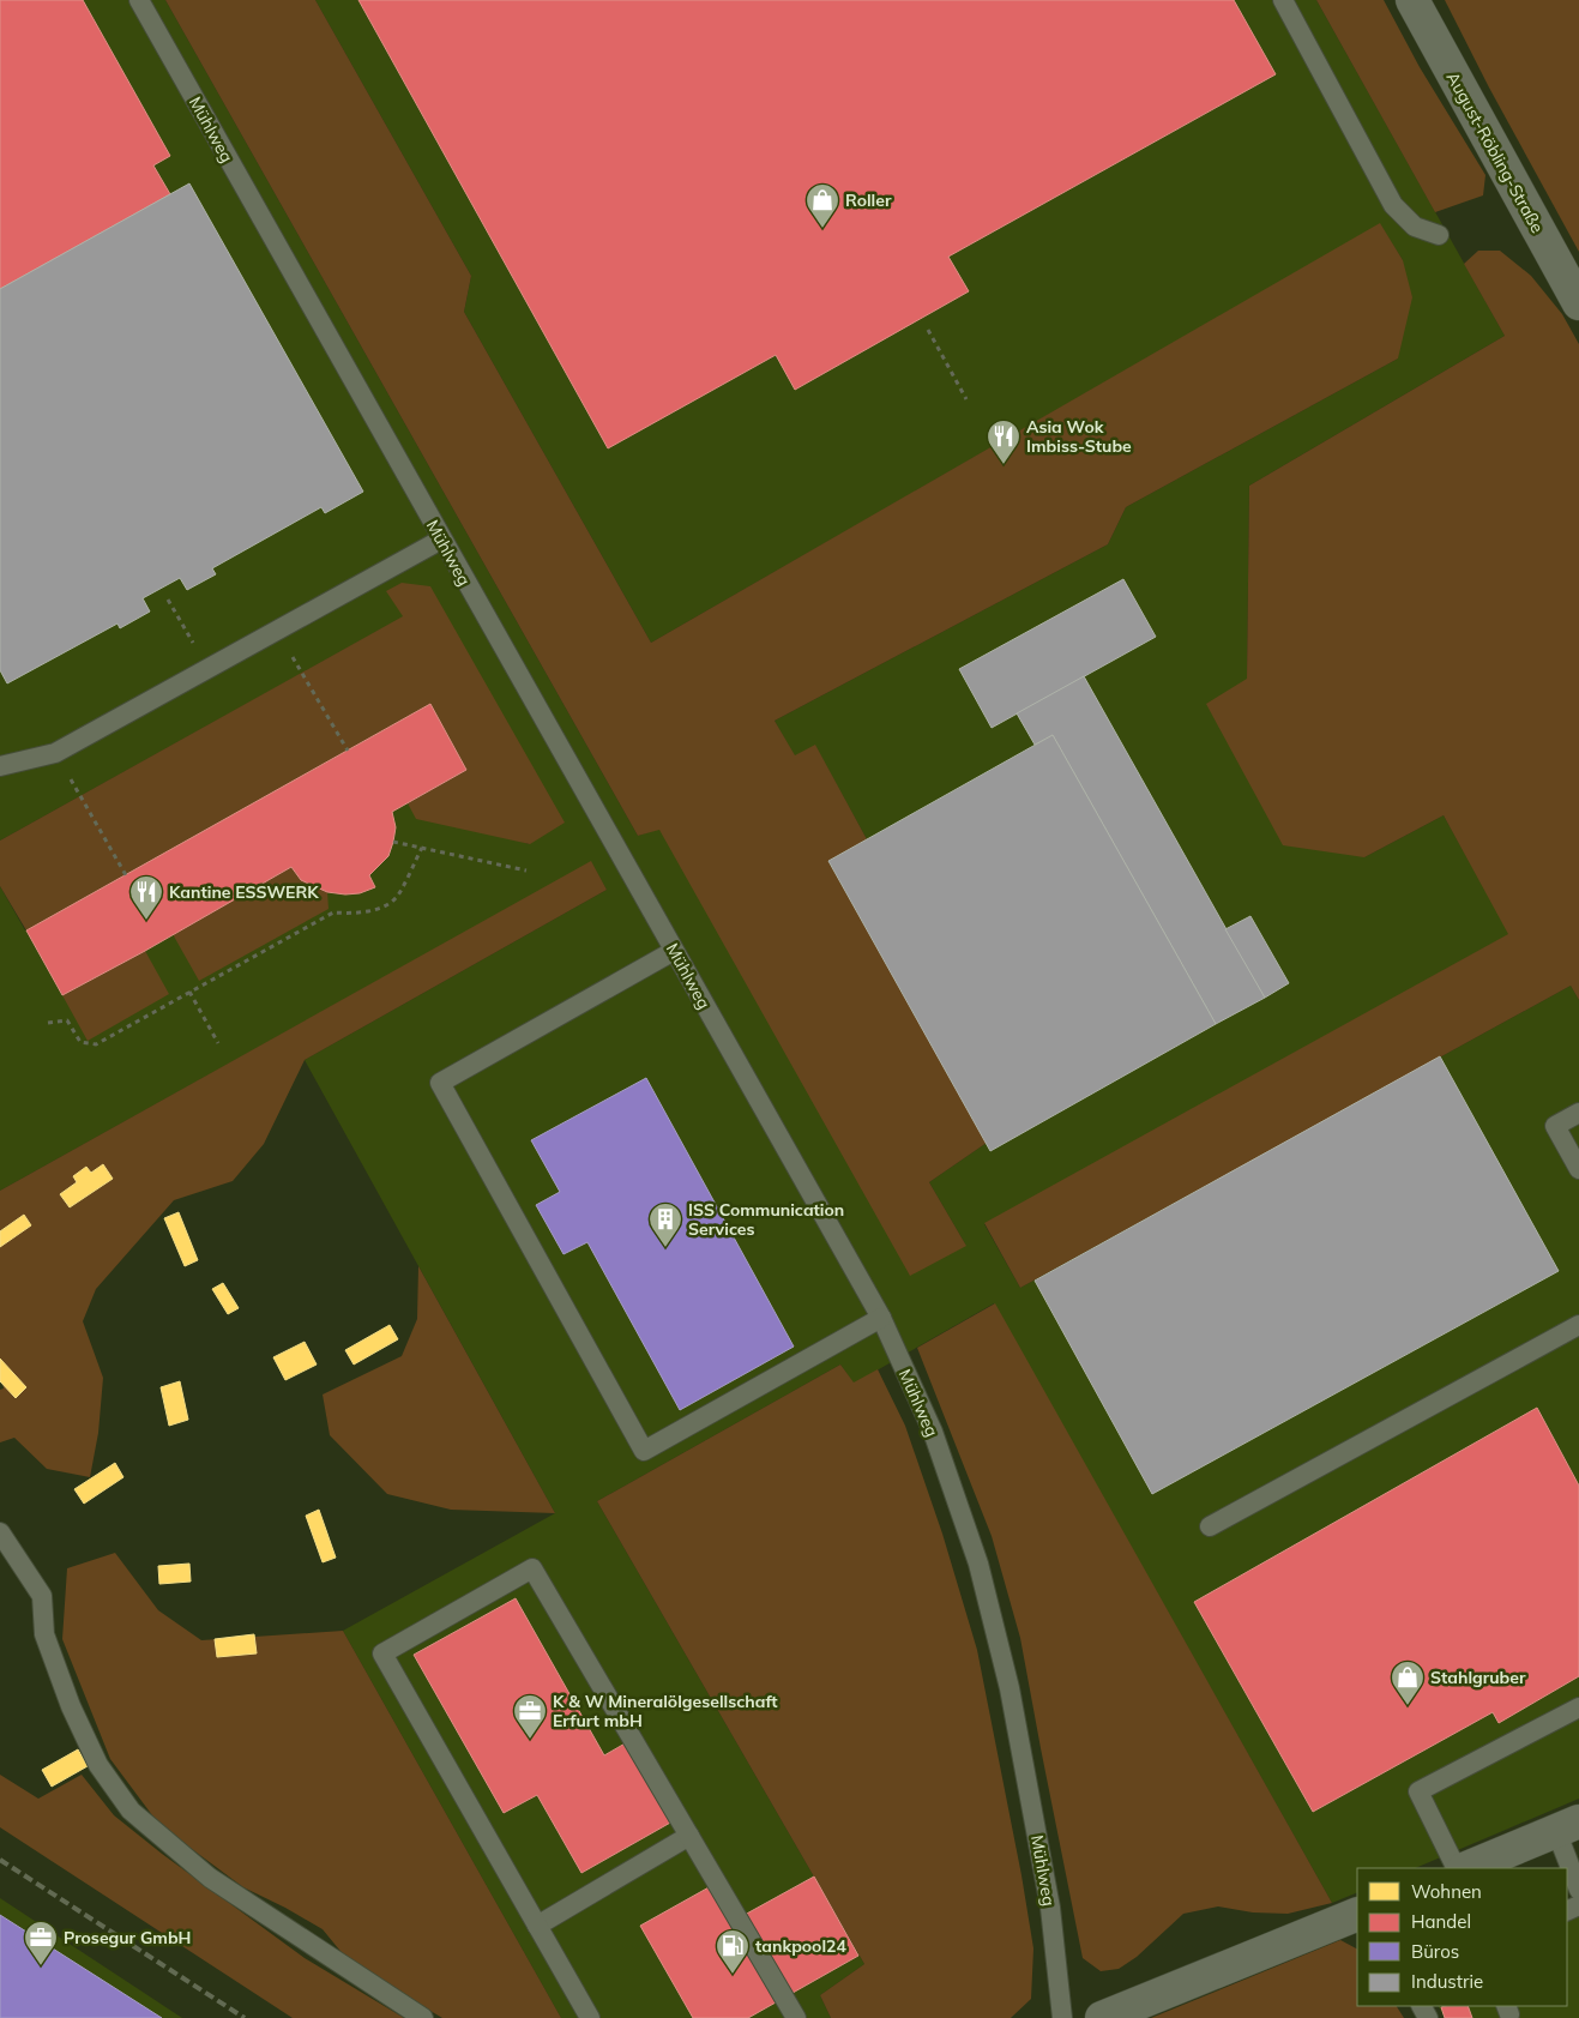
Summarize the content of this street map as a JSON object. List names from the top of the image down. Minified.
{"streets":{"street":["August-Röbling-Straße"],"lane":["Mühlweg"]},"places":{"shop":["Roller","Stahlgruber"],"restaurant":["Asia Wok Imbiss-Stube","Kantine ESSWERK"],"building":["ISS Communication Services"],"office":["K & W Mineralölgesellschaft Erfurt mbH","Prosegur GmbH"],"fuel station":["tankpool24"]},"legend":["Wohnen","Handel","Büros","Industrie"]}
